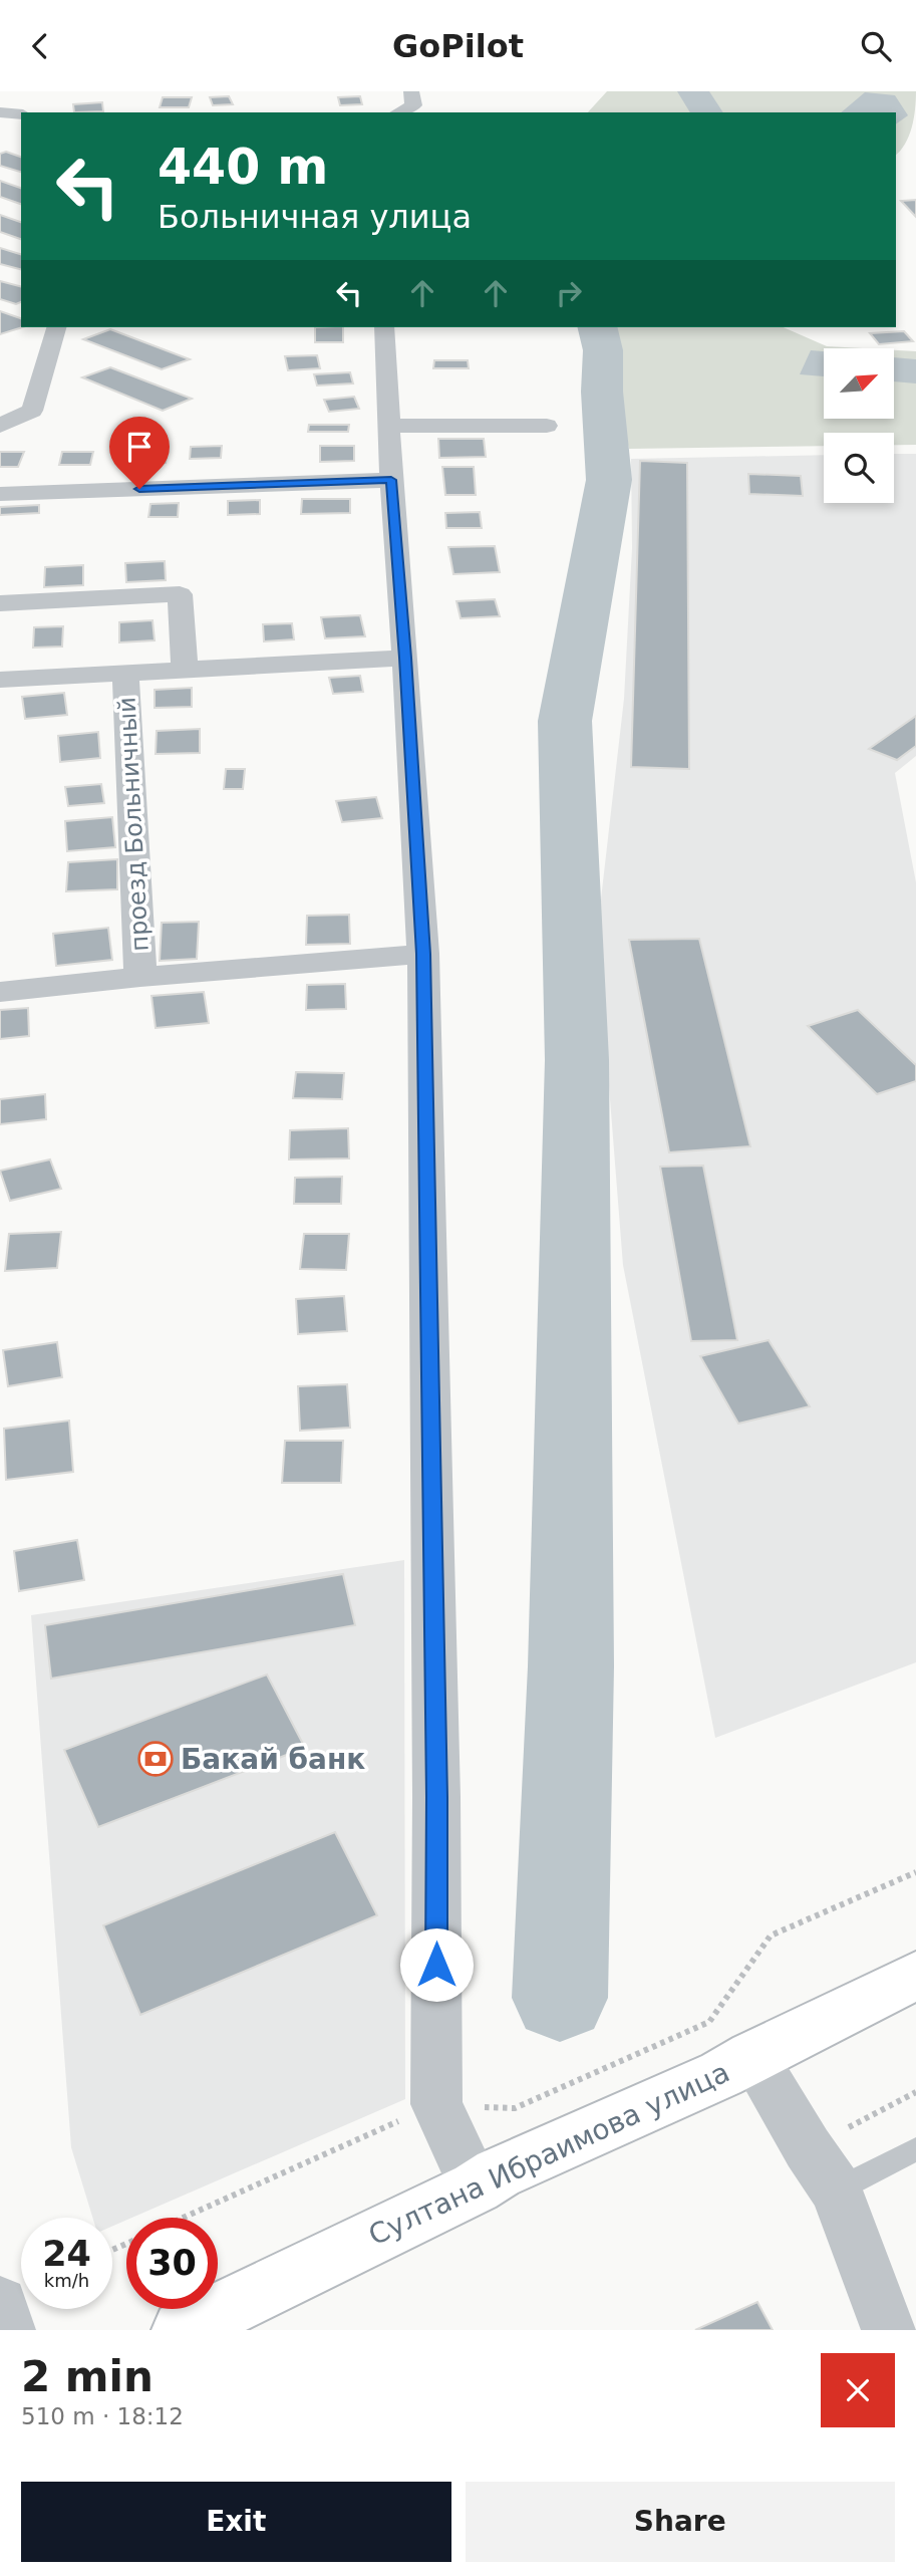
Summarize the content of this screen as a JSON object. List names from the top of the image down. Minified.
{"streets":{"main road":["Султана Ибраимова улица"],"street":["проезд Больничный"]},"places":{"bank":["Бакай банк"]},"north":"top right","page":{"header":"GoPilot","turn":["440 m","Больничная улица"],"speed":"24 km/h","limit":"30","heading":["2 min","510 m · 18:12"],"buttons":["Exit","Share"]}}
